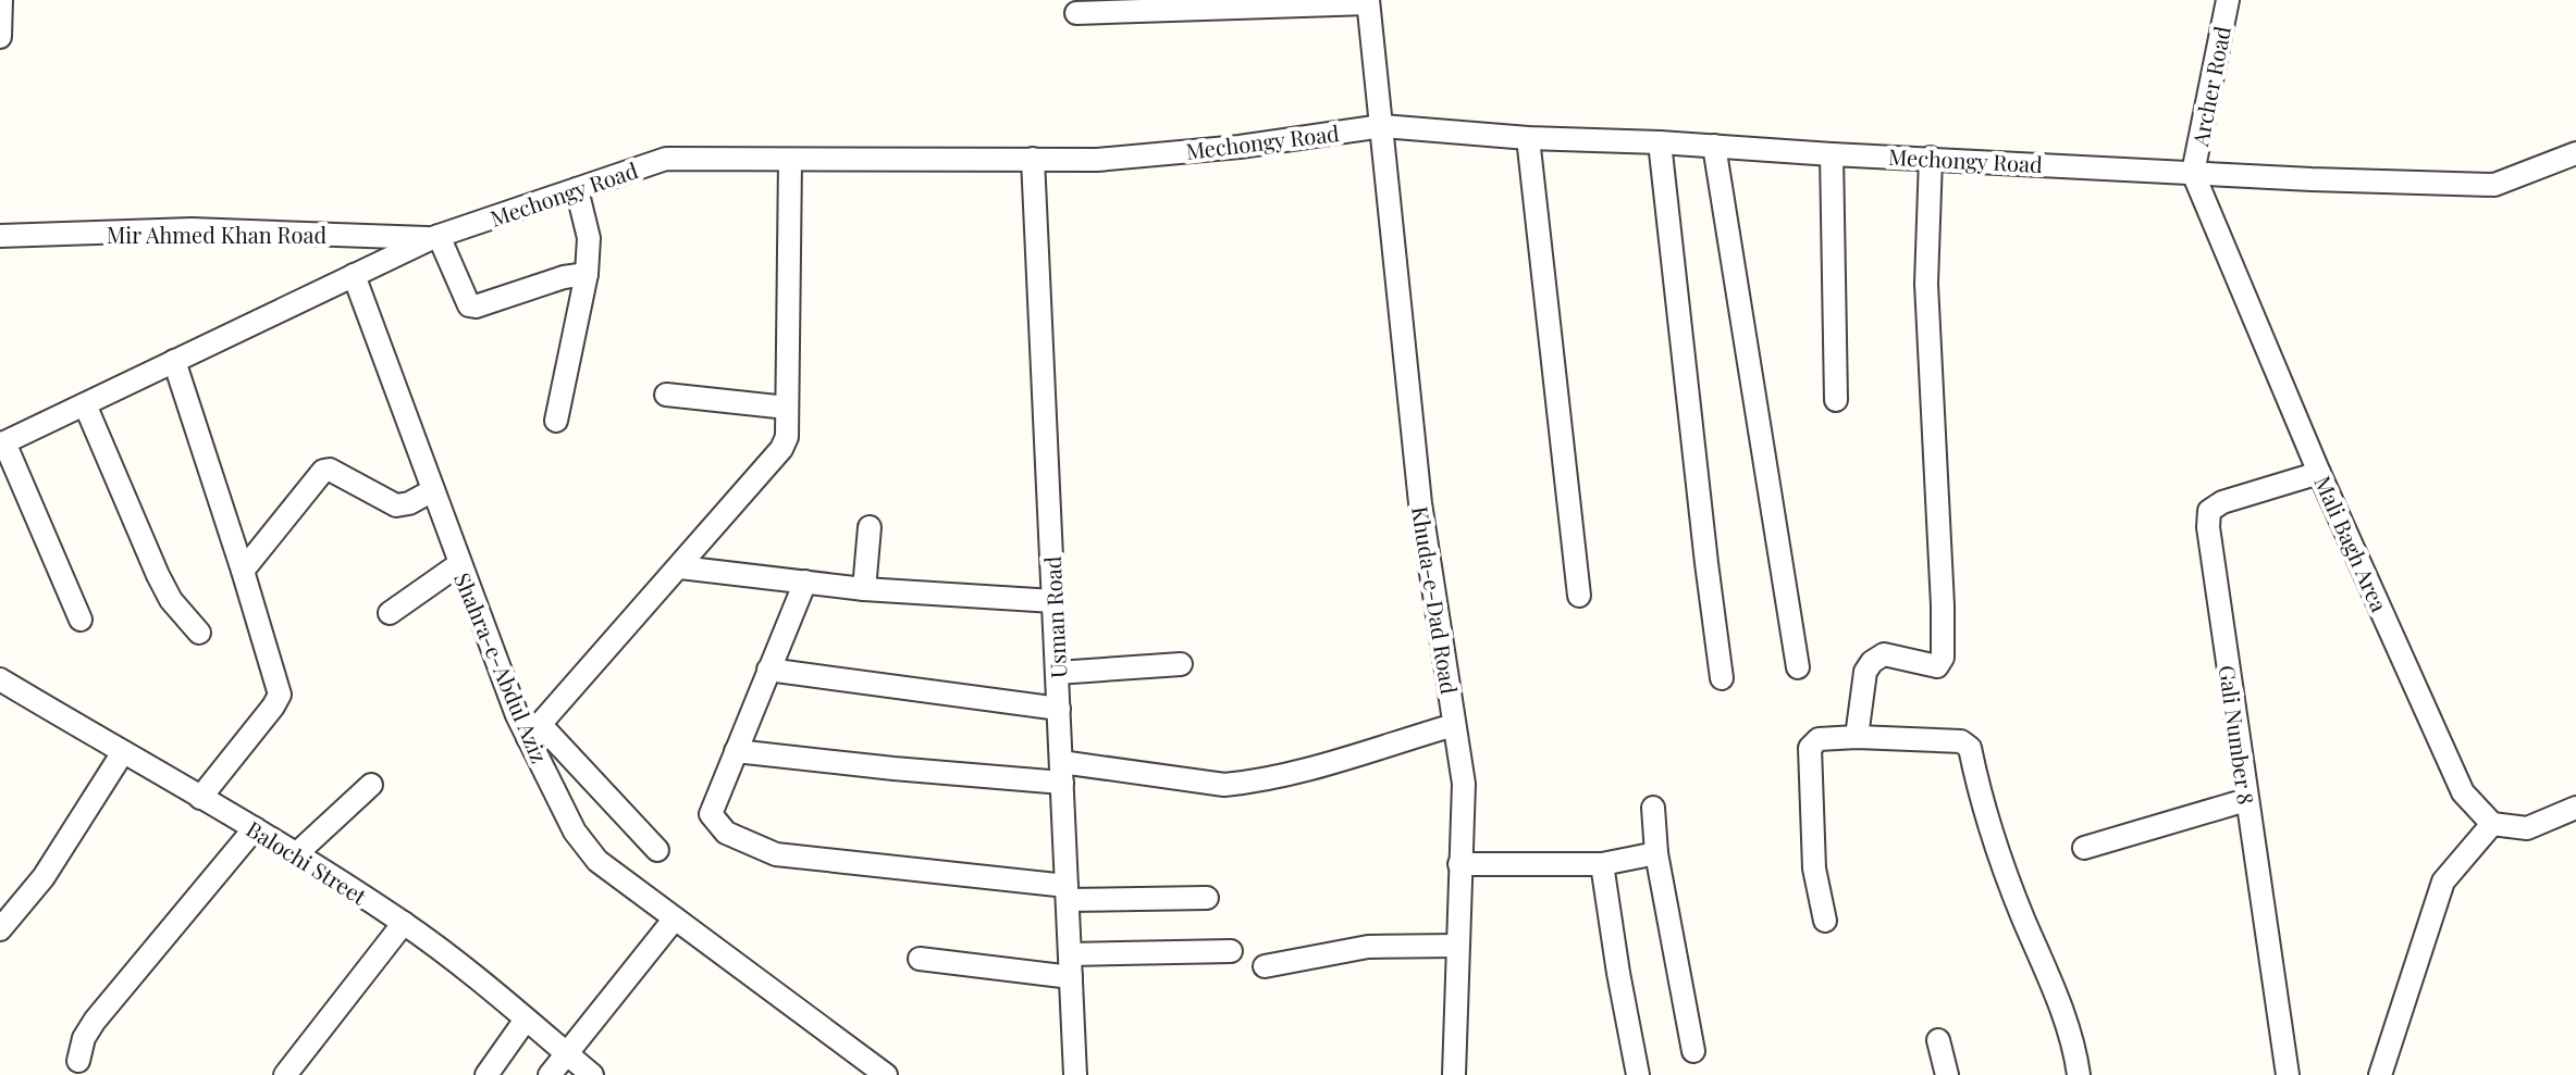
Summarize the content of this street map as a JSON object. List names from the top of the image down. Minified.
{"streets":{"street":["Archer Road","Mechongy Road","Mir Ahmed Khan Road","Mali Bagh Area","Khuda-e-Dad Road","Usman Road","Shahra-e-Abdul Aziz","Gali Number 8","Balochi Street"]},"crossings":[["Archer Road","Mechongy Road"],["Archer Road","Mali Bagh Area"],["Mechongy Road","Mir Ahmed Khan Road"],["Mechongy Road","Mali Bagh Area"],["Mechongy Road","Khuda-e-Dad Road"],["Mechongy Road","Usman Road"],["Mechongy Road","Shahra-e-Abdul Aziz"],["Mali Bagh Area","Gali Number 8"]]}
